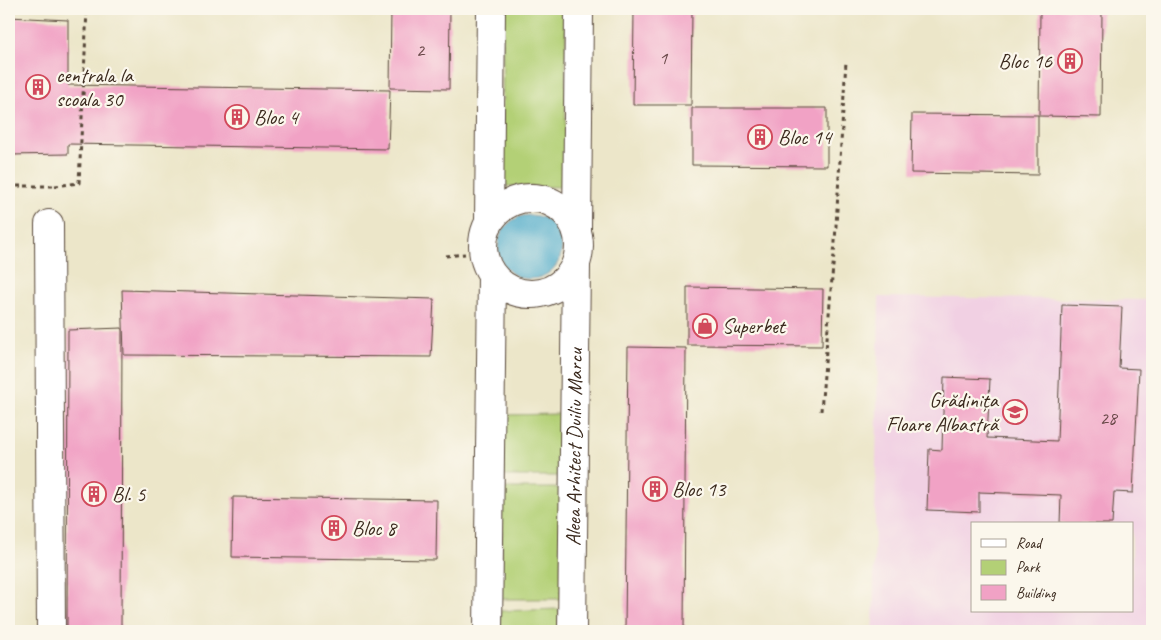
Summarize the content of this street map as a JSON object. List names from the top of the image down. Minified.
{"streets":{"street":["Aleea Arhitect Duiliu Marcu"]},"places":{"building":["Bloc 16","centrala la scoala 30","Bloc 4","Bloc 14","Bloc 13","Bl. 5","Bloc 8"],"shop":["Superbet"],"school or university":["Grădinița Floare Albastră"]},"house_numbers":["2","1","28"],"legend":["Road","Park","Building"]}
